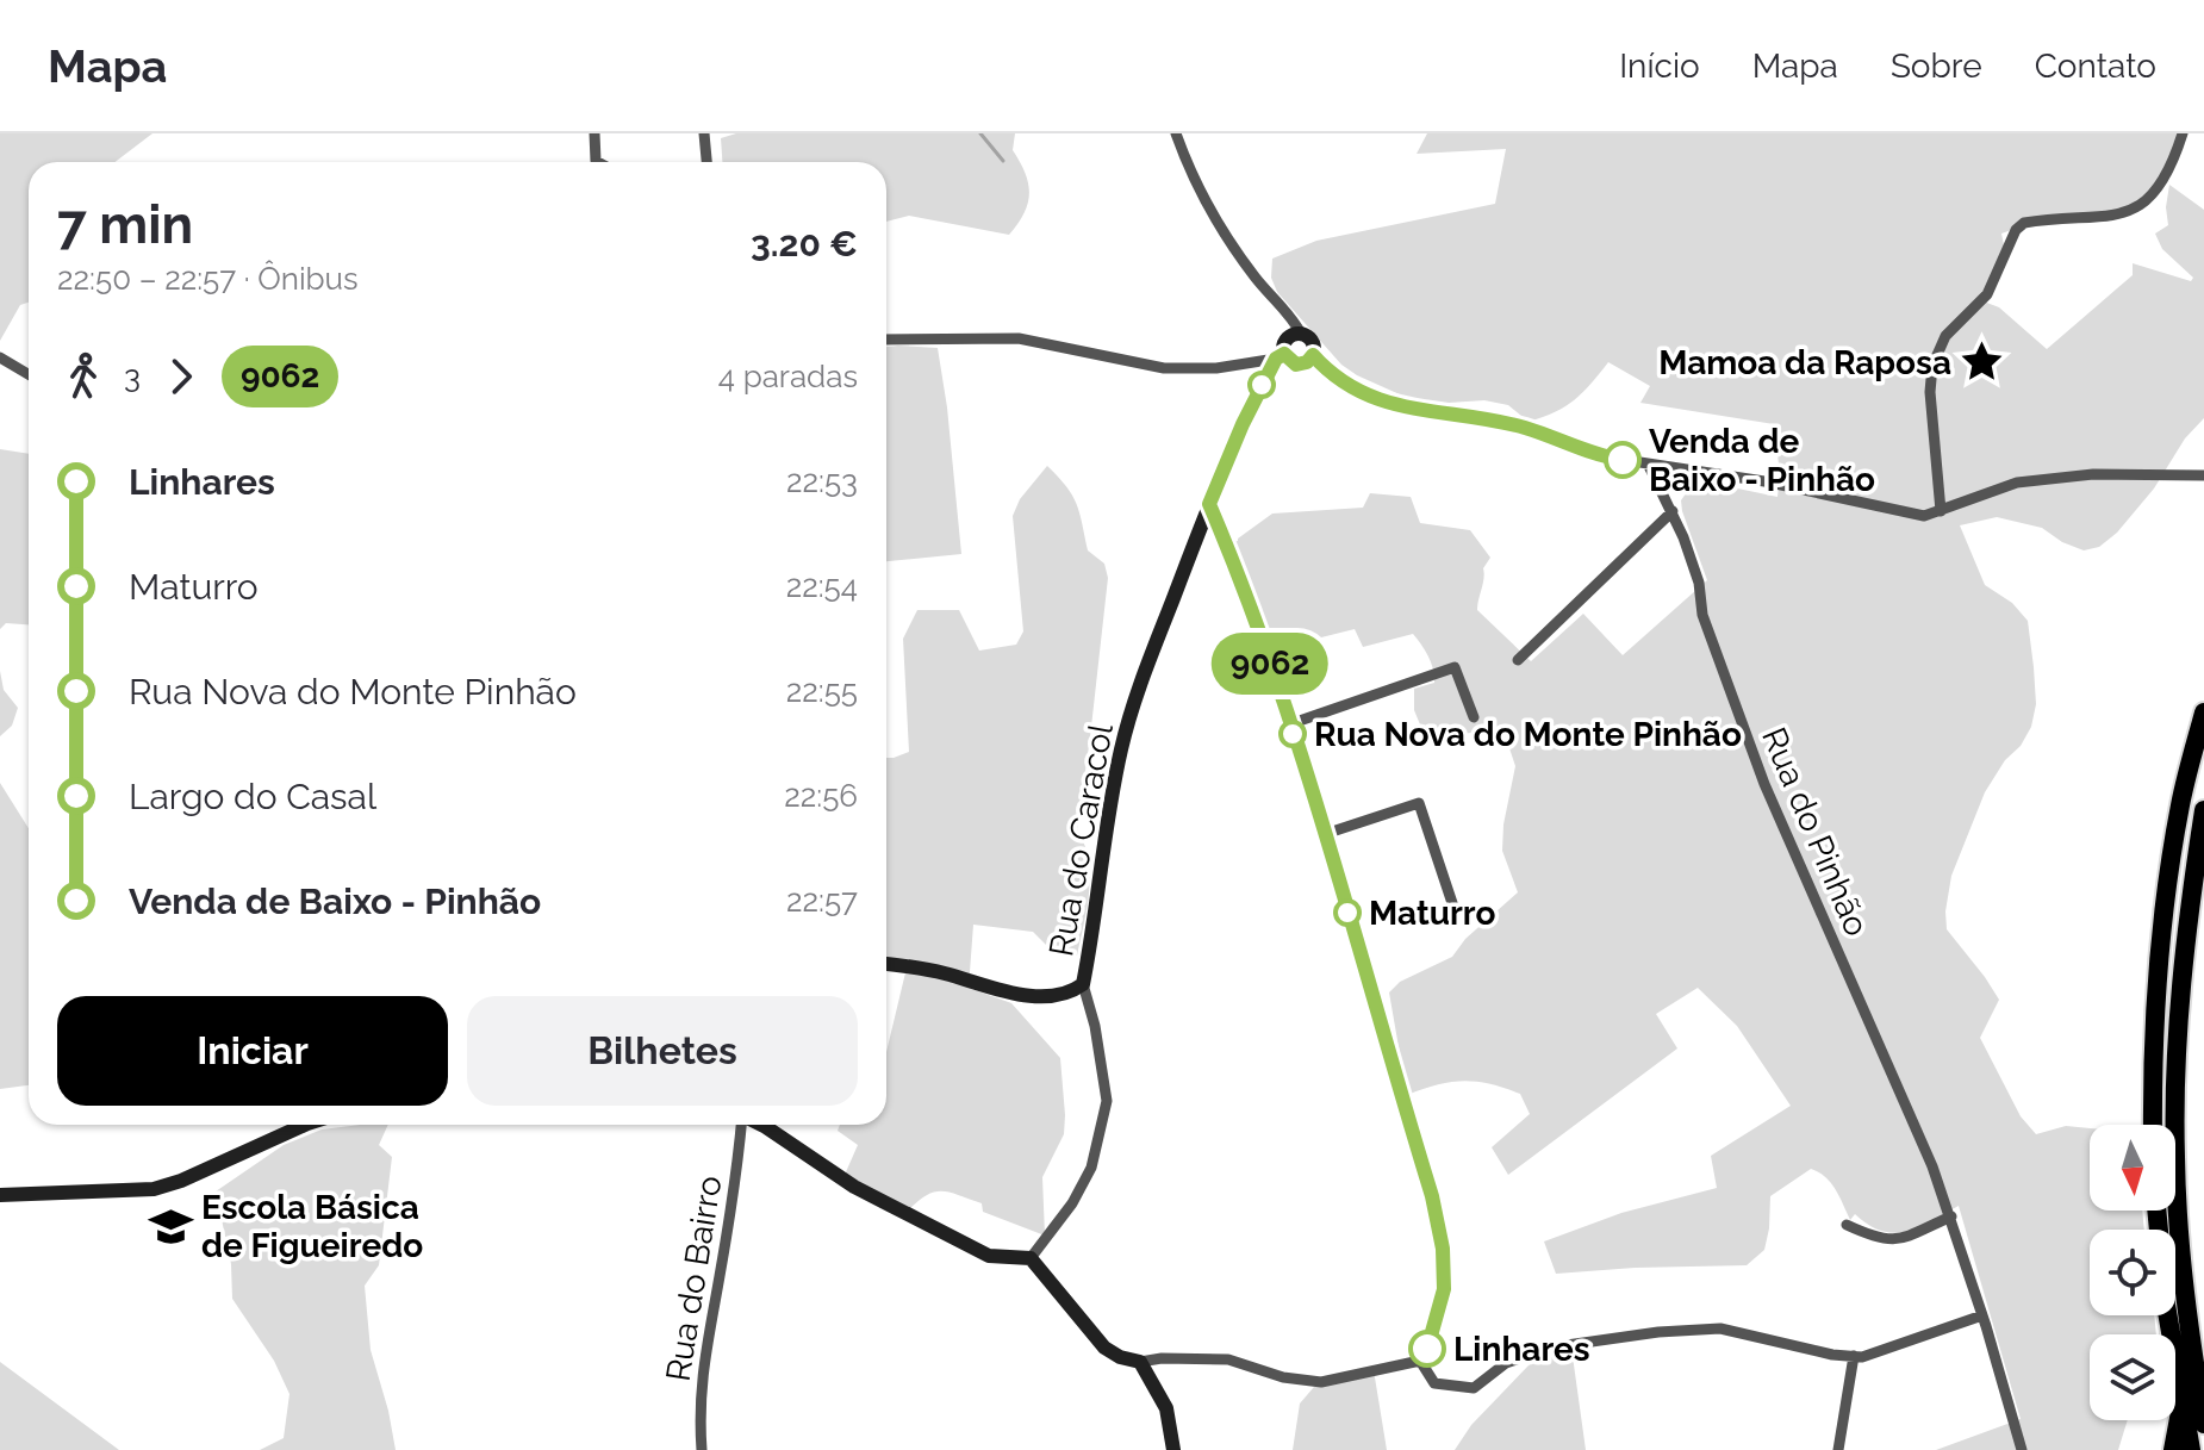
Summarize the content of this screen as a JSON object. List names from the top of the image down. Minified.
{"streets":{"street":["Rua do Pinhão","Rua do Caracol","Rua do Bairro"]},"places":{"place":["Mamoa da Raposa"],"other":["Venda de Baixo - Pinhão","Rua Nova do Monte Pinhão","Maturro","Linhares"],"school or university":["Escola Básica de Figueiredo"]},"lines":["bus line 9062"],"north":"bottom","page":{"header":"Mapa","nav":["Início","Mapa","Sobre","Contato"],"on_map":"9062","heading":["7 min","22:50 – 22:57 · Ônibus","3.20 €"],"legs":["3","9062","4 paradas"],"list":[{"name":"Linhares","value":"22:53"},{"name":"Maturro","value":"22:54"},{"name":"Rua Nova do Monte Pinhão","value":"22:55"},{"name":"Largo do Casal","value":"22:56"},{"name":"Venda de Baixo - Pinhão","value":"22:57"}],"buttons":["Iniciar","Bilhetes"]}}
